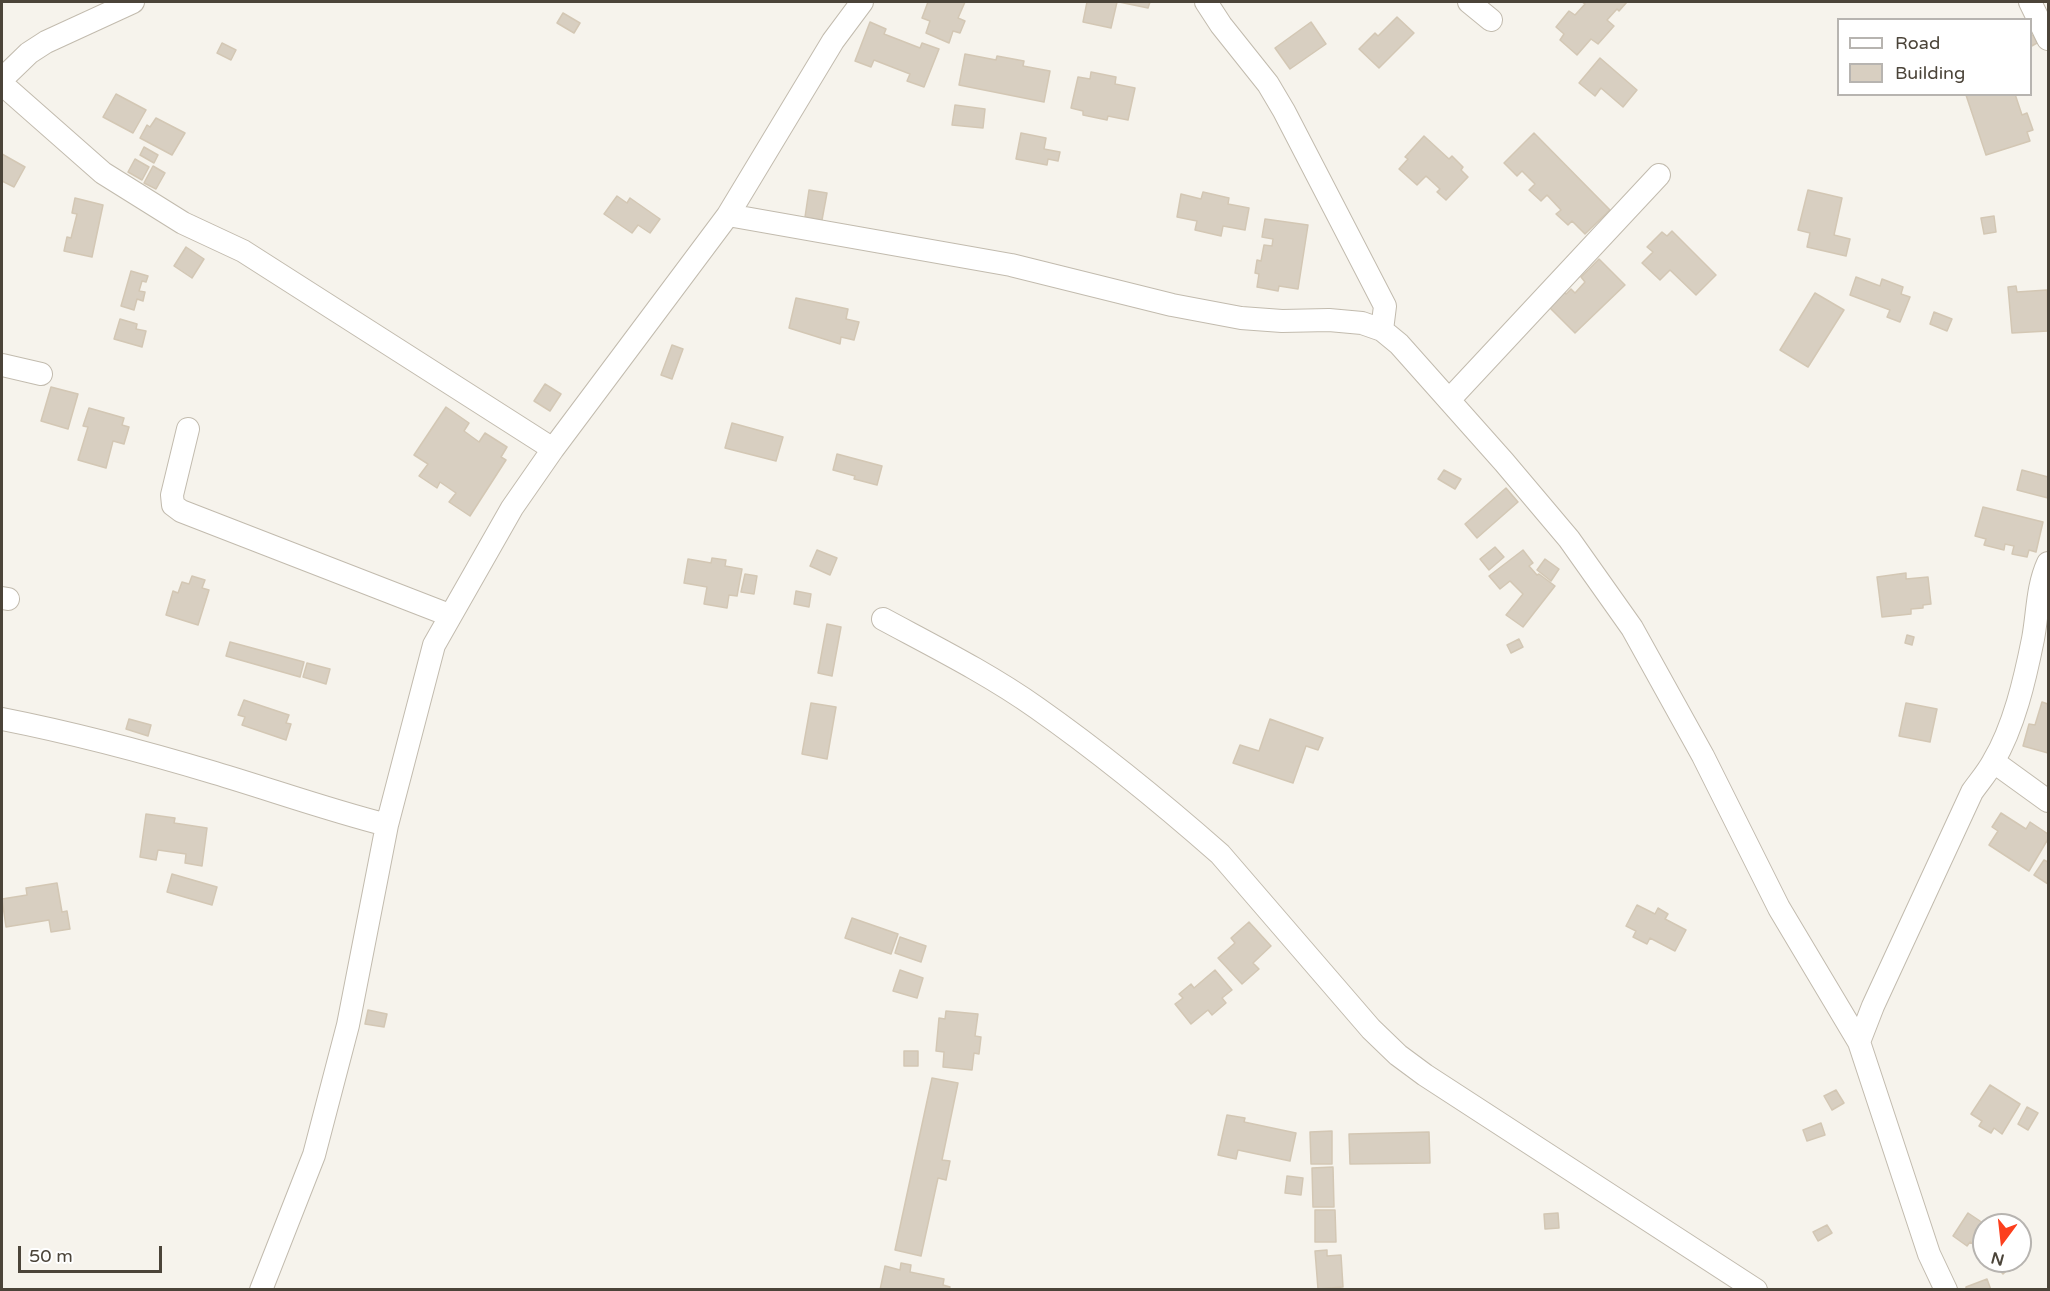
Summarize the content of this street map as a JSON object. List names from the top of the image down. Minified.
{"legend":["Road","Building"],"scale_bar":"50 m","north":"bottom"}
